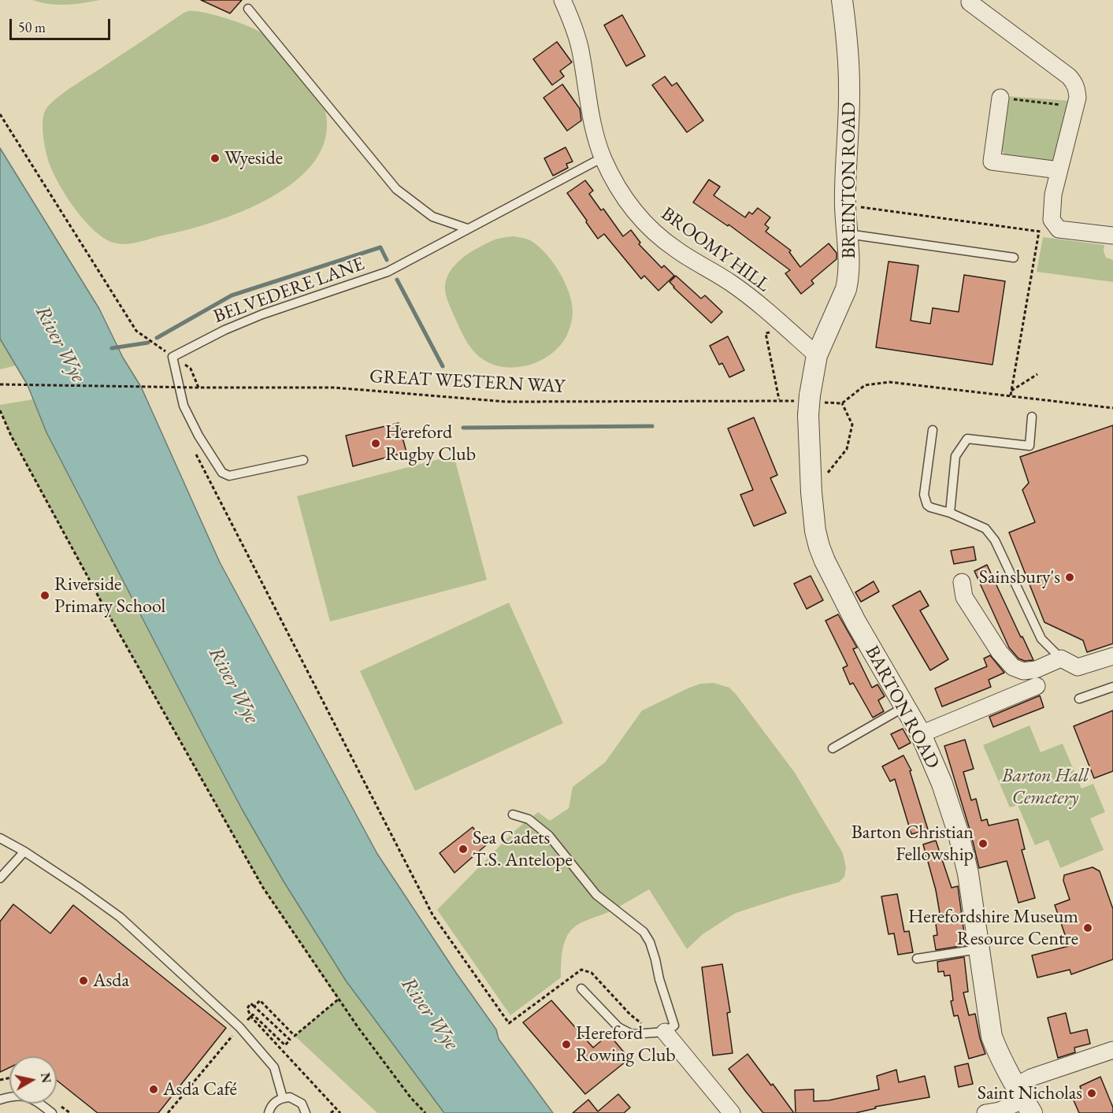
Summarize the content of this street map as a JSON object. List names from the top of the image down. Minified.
{"streets":{"street":["BREINTON ROAD","BROOMY HILL","BARTON ROAD"],"lane":["BELVEDERE LANE"],"path":["GREAT WESTERN WAY"]},"crossings":[["BREINTON ROAD","BROOMY HILL"],["BREINTON ROAD","BARTON ROAD"],["BROOMY HILL","BELVEDERE LANE"],["BROOMY HILL","BARTON ROAD"],["GREAT WESTERN WAY","BARTON ROAD"]],"water":["River Wye"],"parks":["Barton Hall Cemetery"],"places":["Wyeside","Hereford Rugby Club","Sainsbury's","Riverside Primary School","Barton Christian Fellowship","Sea Cadets T.S. Antelope","Herefordshire Museum Resource Centre","Asda","Hereford Rowing Club","Asda Café","Saint Nicholas"],"scale_bar":"50 m","north":"right"}
